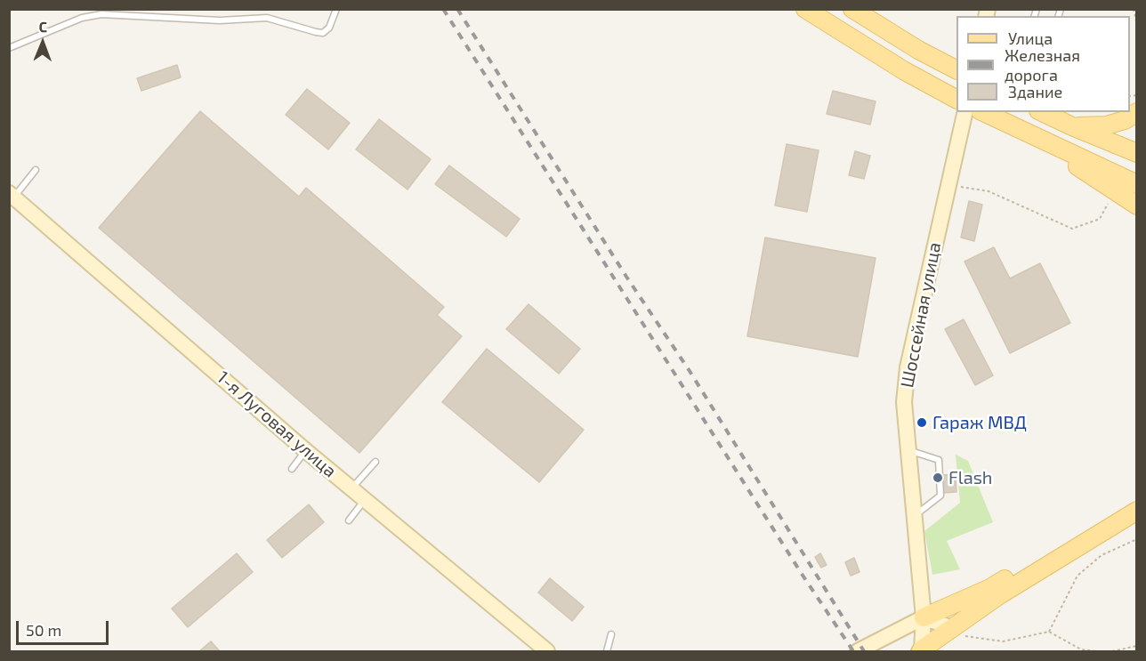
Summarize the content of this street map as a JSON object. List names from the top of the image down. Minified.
{"streets":{"main road":["Шоссейная улица","1-я Луговая улица"]},"places":["Гараж МВД","Flash"],"legend":["Улица","Железная дорога","Здание"],"scale_bar":"50 m","north":"top"}
